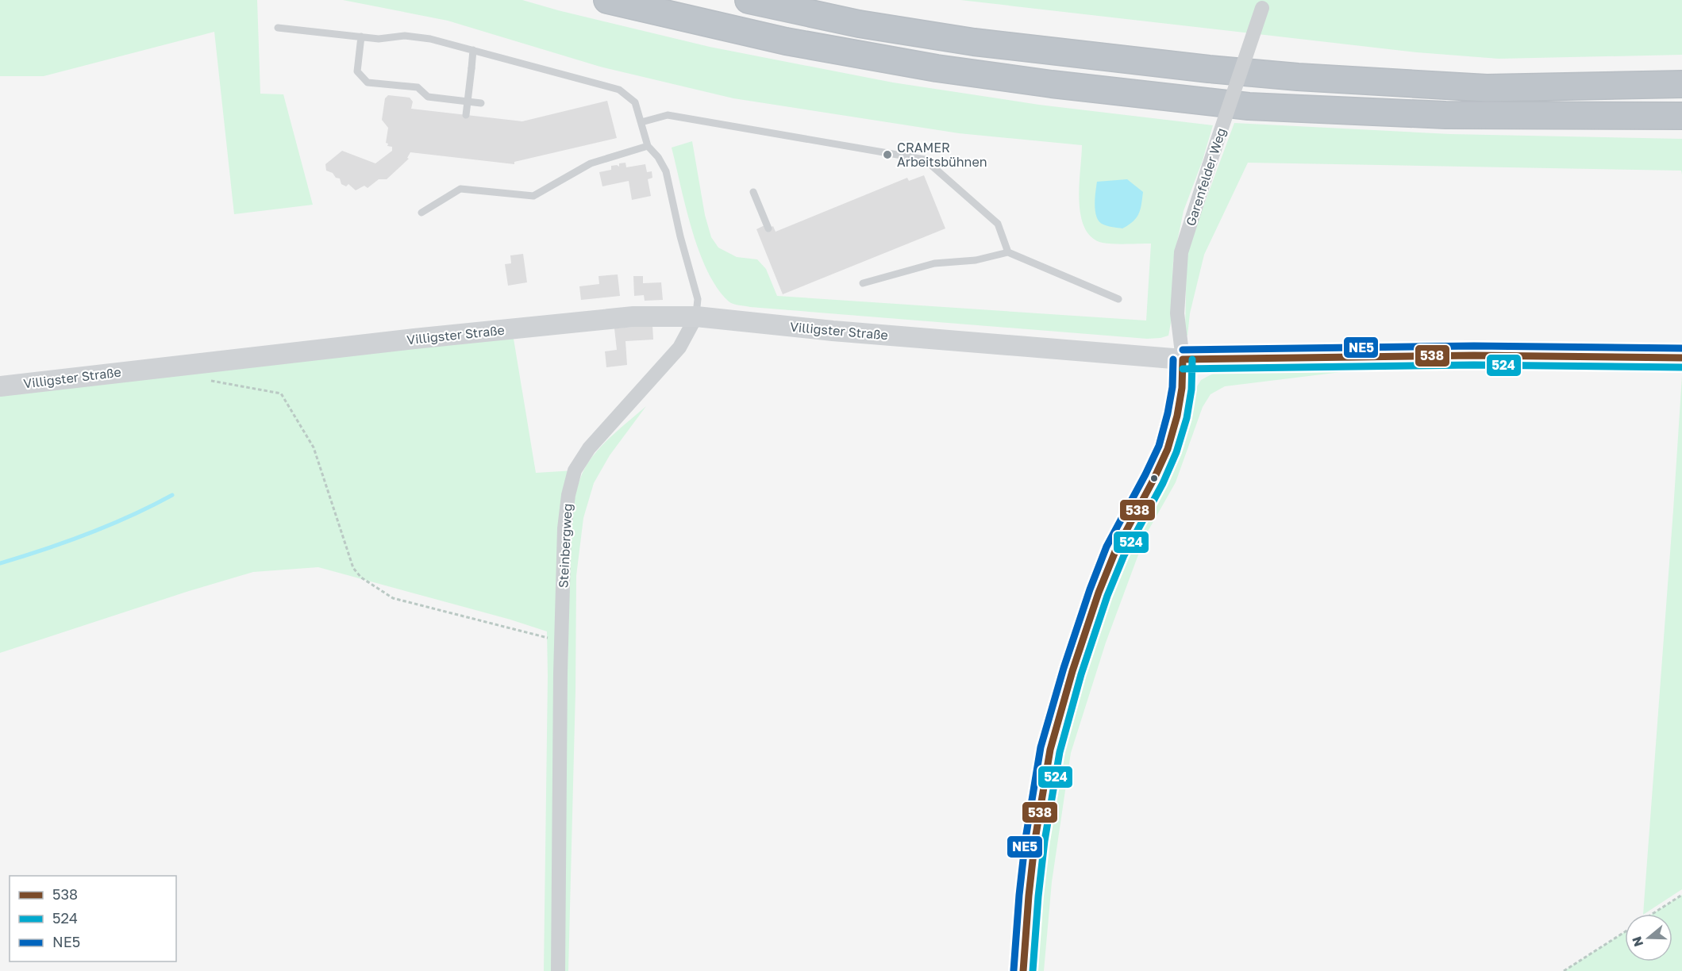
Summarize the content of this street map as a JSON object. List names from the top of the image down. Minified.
{"streets":{"main road":["Villigster Straße"],"street":["Garenfelder Weg","Steinbergweg"]},"crossings":[["Garenfelder Weg","Villigster Straße"],["Villigster Straße","Steinbergweg"]],"places":["CRAMER Arbeitsbühnen"],"lines":["transit line NE5","transit line 538","transit line 524"],"legend":["538","524","NE5"],"north":"left"}
